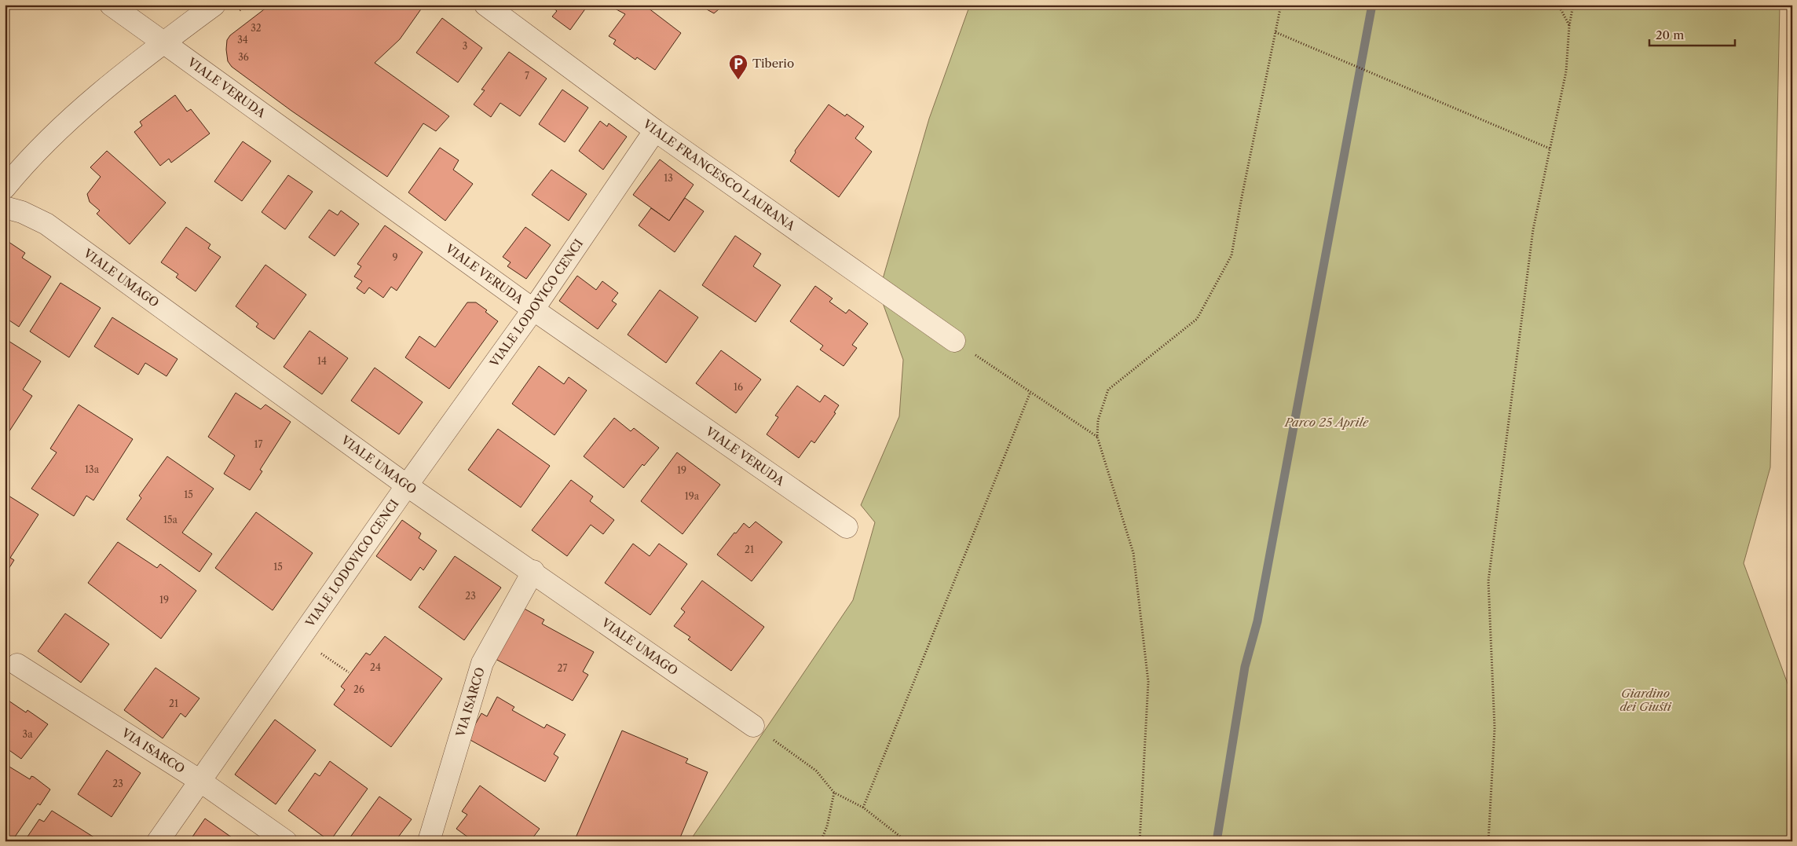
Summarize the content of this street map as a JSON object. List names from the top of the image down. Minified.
{"streets":{"street":["VIALE VERUDA","VIALE FRANCESCO LAURANA","VIALE UMAGO","VIALE LODOVICO CENCI","VIA ISARCO"]},"crossings":[["VIALE VERUDA","VIALE LODOVICO CENCI"],["VIALE FRANCESCO LAURANA","VIALE LODOVICO CENCI"],["VIALE UMAGO","VIALE LODOVICO CENCI"],["VIALE UMAGO","VIA ISARCO"],["VIALE LODOVICO CENCI","VIA ISARCO"]],"parks":["Parco 25 Aprile","Giardino dei Giusti"],"places":{"parking":["Tiberio"]},"house_numbers":["32","34","3","36","7","13","9","14","16","17","13a","19","15","19a","15a","21","15","23","19","24","27","26","21","3a","23"],"scale_bar":"20 m"}
